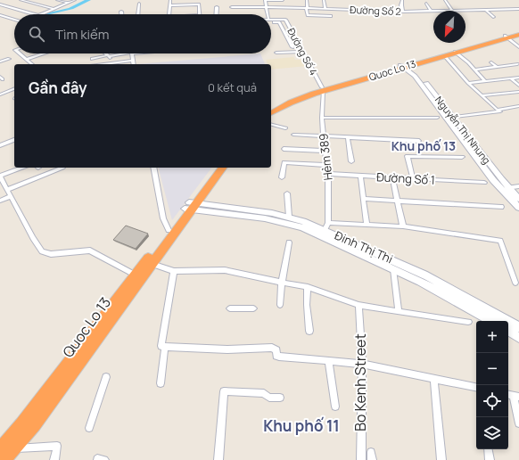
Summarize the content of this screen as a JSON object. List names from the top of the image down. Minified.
{"streets":{"highway":["Quoc Lo 13"],"street":["Đường Số 2","Đường Số 4","Nguyễn Thị Nhung","Hẻm 389","Đường Số 1","Đinh Thị Thi","Bo Kenh Street"]},"crossings":[["Đường Số 4","Quoc Lo 13"],["Đường Số 4","Hẻm 389"],["Quoc Lo 13","Nguyễn Thị Nhung"],["Quoc Lo 13","Hẻm 389"],["Quoc Lo 13","Đinh Thị Thi"],["Hẻm 389","Đường Số 1"],["Hẻm 389","Đinh Thị Thi"]],"districts":["Khu phố 13","Khu phố 11"],"north":"bottom left","page":{"search":"Tìm kiếm","heading":["Gần đây","0 kết quả"],"map_buttons":["+","−"]}}
